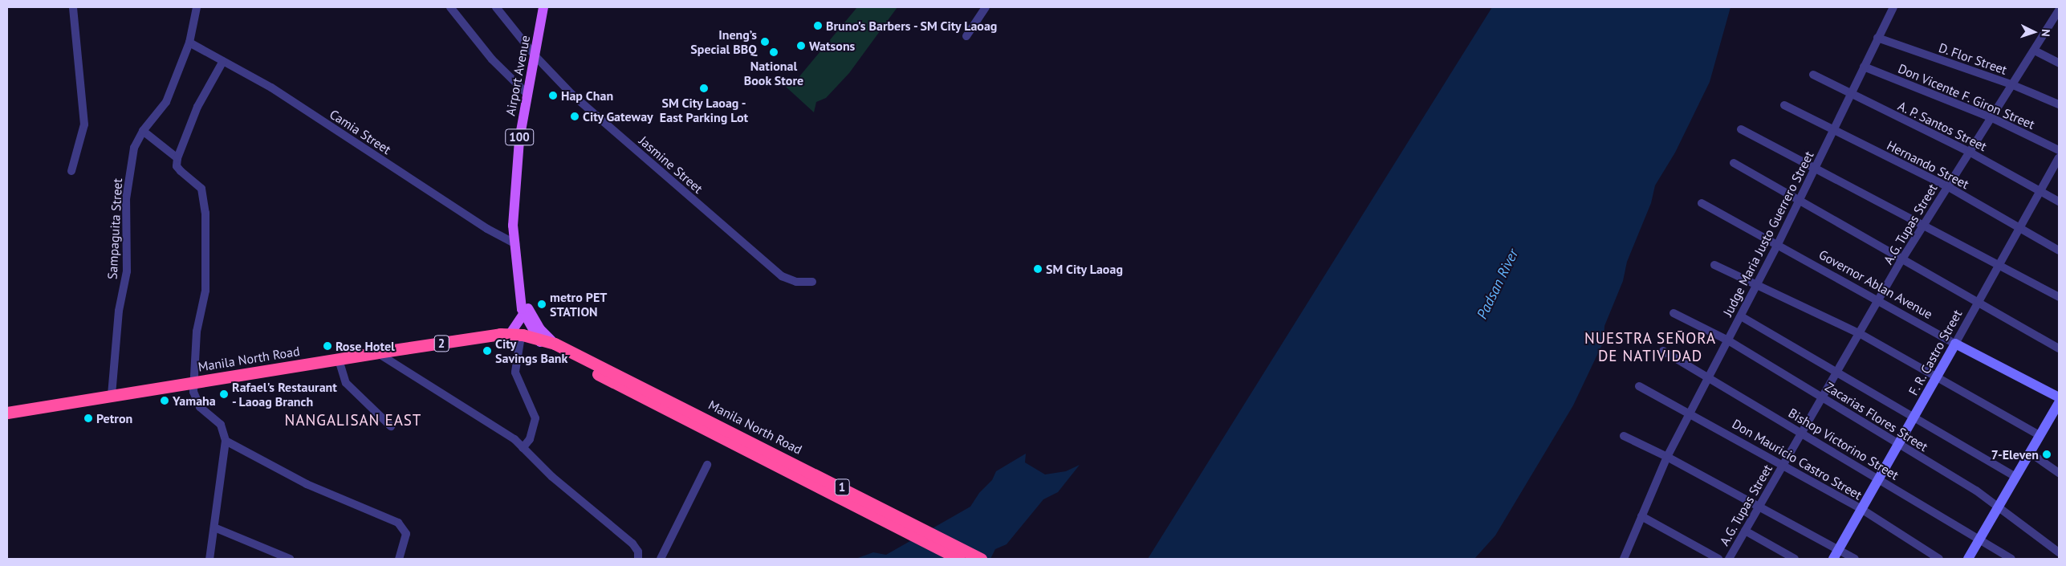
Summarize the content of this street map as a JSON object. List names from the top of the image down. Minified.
{"streets":{"highway":["2","Manila North Road","1"],"main road":["Airport Avenue","100","Governor Ablan Avenue","F. R. Castro Street"],"street":["D. Flor Street","Don Vicente F. Giron Street","A. P. Santos Street","Camia Street","Jasmine Street","Hernando Street","A.G. Tupas Street","Sampaguita Street","Judge Maria Justo Guerrero Street","Zacarias Flores Street","Bishop Victorino Street","Don Mauricio Castro Street"]},"crossings":[["D. Flor Street","A.G. Tupas Street"],["D. Flor Street","Judge Maria Justo Guerrero Street"],["Airport Avenue","Camia Street"],["Airport Avenue","Jasmine Street"],["Airport Avenue","Manila North Road"],["Don Vicente F. Giron Street","A.G. Tupas Street"],["Don Vicente F. Giron Street","Judge Maria Justo Guerrero Street"],["A. P. Santos Street","A.G. Tupas Street"],["A. P. Santos Street","Judge Maria Justo Guerrero Street"],["A. P. Santos Street","F. R. Castro Street"],["Camia Street","Sampaguita Street"],["Hernando Street","A.G. Tupas Street"],["Hernando Street","Judge Maria Justo Guerrero Street"],["Hernando Street","F. R. Castro Street"],["A.G. Tupas Street","Governor Ablan Avenue"],["A.G. Tupas Street","Zacarias Flores Street"],["A.G. Tupas Street","Bishop Victorino Street"],["A.G. Tupas Street","Don Mauricio Castro Street"],["Sampaguita Street","Manila North Road"],["Judge Maria Justo Guerrero Street","Governor Ablan Avenue"],["Judge Maria Justo Guerrero Street","Zacarias Flores Street"],["Judge Maria Justo Guerrero Street","Bishop Victorino Street"],["Judge Maria Justo Guerrero Street","Don Mauricio Castro Street"],["Governor Ablan Avenue","F. R. Castro Street"],["F. R. Castro Street","Zacarias Flores Street"],["F. R. Castro Street","Bishop Victorino Street"],["F. R. Castro Street","Don Mauricio Castro Street"]],"districts":["NUESTRA SEÑORA DE NATIVIDAD","NANGALISAN EAST"],"water":["Padsan River"],"places":["Bruno's Barbers - SM City Laoag","Ineng’s Special BBQ","Watsons","National Book Store","SM City Laoag - East Parking Lot","Hap Chan","City Gateway","SM City Laoag","metro PET STATION","Rose Hotel","City Savings Bank","Rafael's Restaurant - Laoag Branch","Yamaha","Petron","7-Eleven"],"north":"right"}
